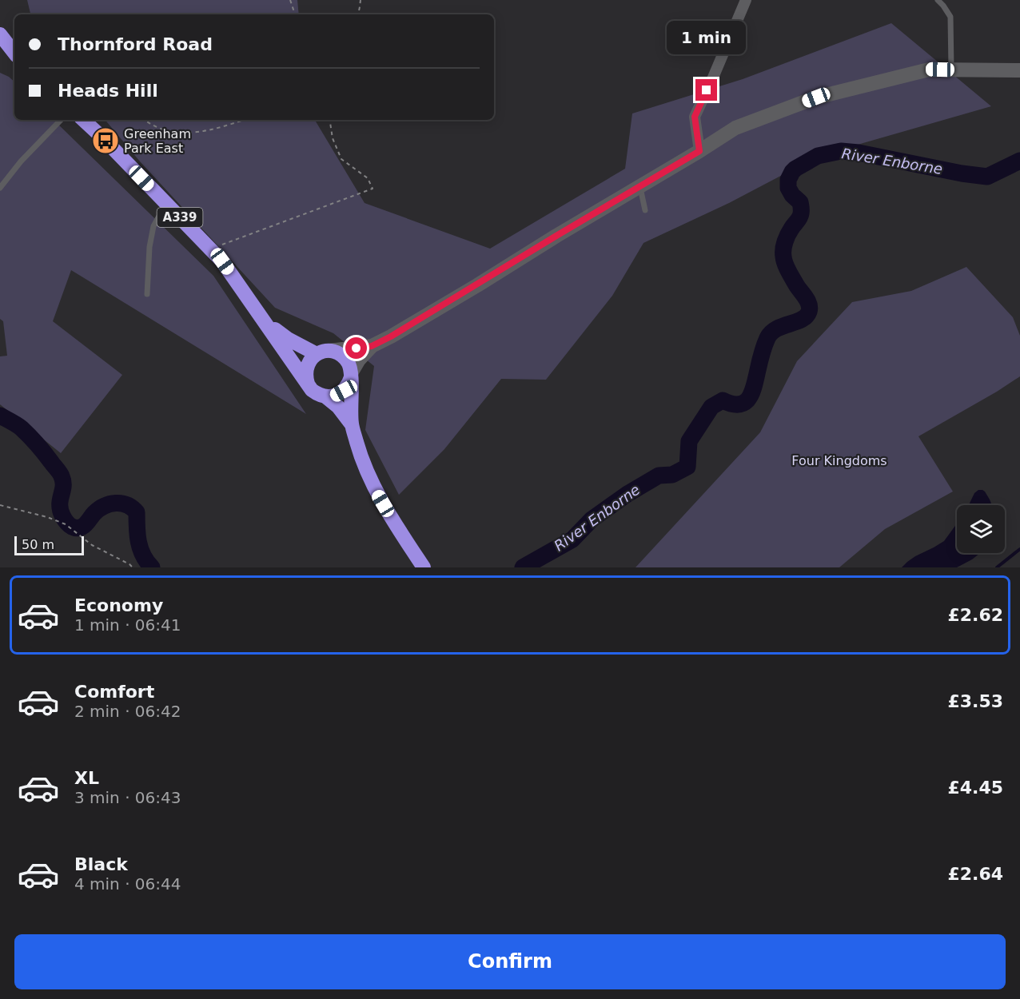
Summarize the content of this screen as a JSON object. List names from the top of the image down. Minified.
{"streets":{"highway":["A339"]},"water":["River Enborne"],"parks":["Four Kingdoms"],"places":{"bus stop":["Greenham Park East"]},"scale_bar":"50 m","page":{"banner":["Thornford Road","Heads Hill"],"bubble":"1 min","scale":"50 m","list":[{"name":"Economy","note":"1 min · 06:41","value":"£2.62"},{"name":"Comfort","note":"2 min · 06:42","value":"£3.53"},{"name":"XL","note":"3 min · 06:43","value":"£4.45"},{"name":"Black","note":"4 min · 06:44","value":"£2.64"}],"buttons":"Confirm"}}
